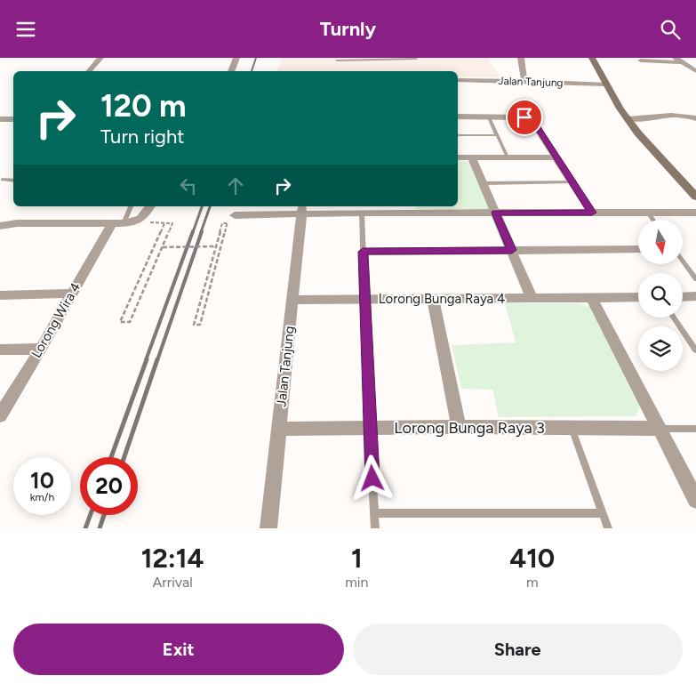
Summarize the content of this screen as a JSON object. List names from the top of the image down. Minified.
{"streets":{"street":["Jalan Tanjung","Lorong Bunga Raya 4","Lorong Wira 4","Lorong Bunga Raya 3"]},"crossings":[["Jalan Tanjung","Lorong Bunga Raya 4"],["Jalan Tanjung","Lorong Bunga Raya 3"]],"north":"bottom","page":{"header":"Turnly","turn":["120 m","Turn right"],"speed":"10 km/h","limit":"20","eta":["12:14","Arrival","1","min","410","m"],"buttons":["Exit","Share"]}}
